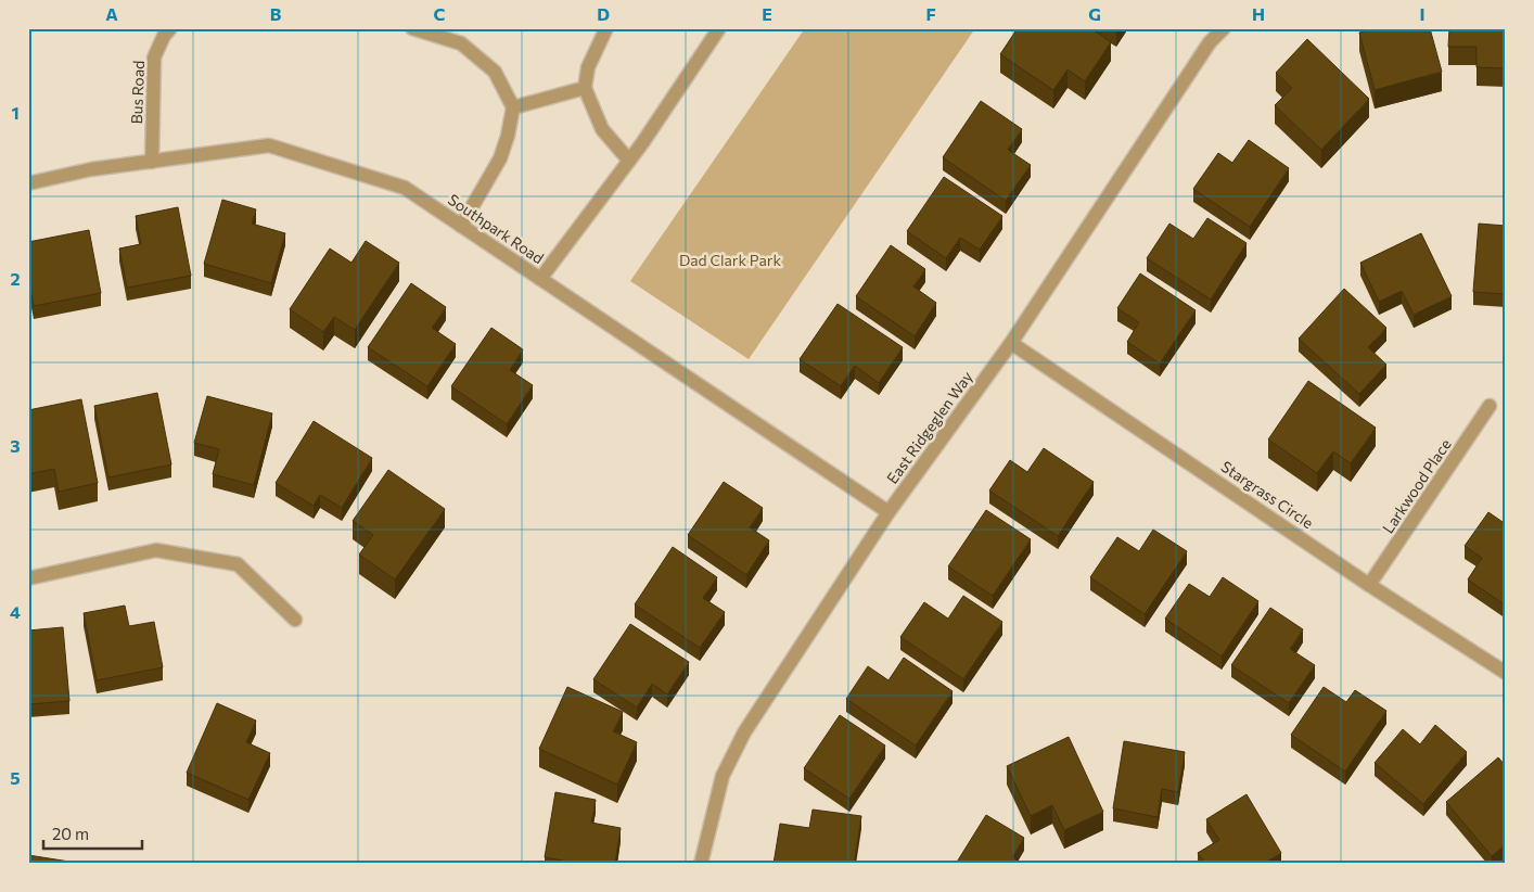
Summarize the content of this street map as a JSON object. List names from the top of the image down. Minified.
{"streets":{"street":["Bus Road","Southpark Road","East Ridgeglen Way","Larkwood Place","Stargrass Circle"]},"crossings":[["Bus Road","Southpark Road"],["Southpark Road","East Ridgeglen Way"],["East Ridgeglen Way","Stargrass Circle"],["Larkwood Place","Stargrass Circle"]],"parks":["Dad Clark Park"],"scale_bar":"20 m","grid":{"columns":["A","B","C","D","E","F","G","H","I"],"rows":["1","2","3","4","5"]}}
